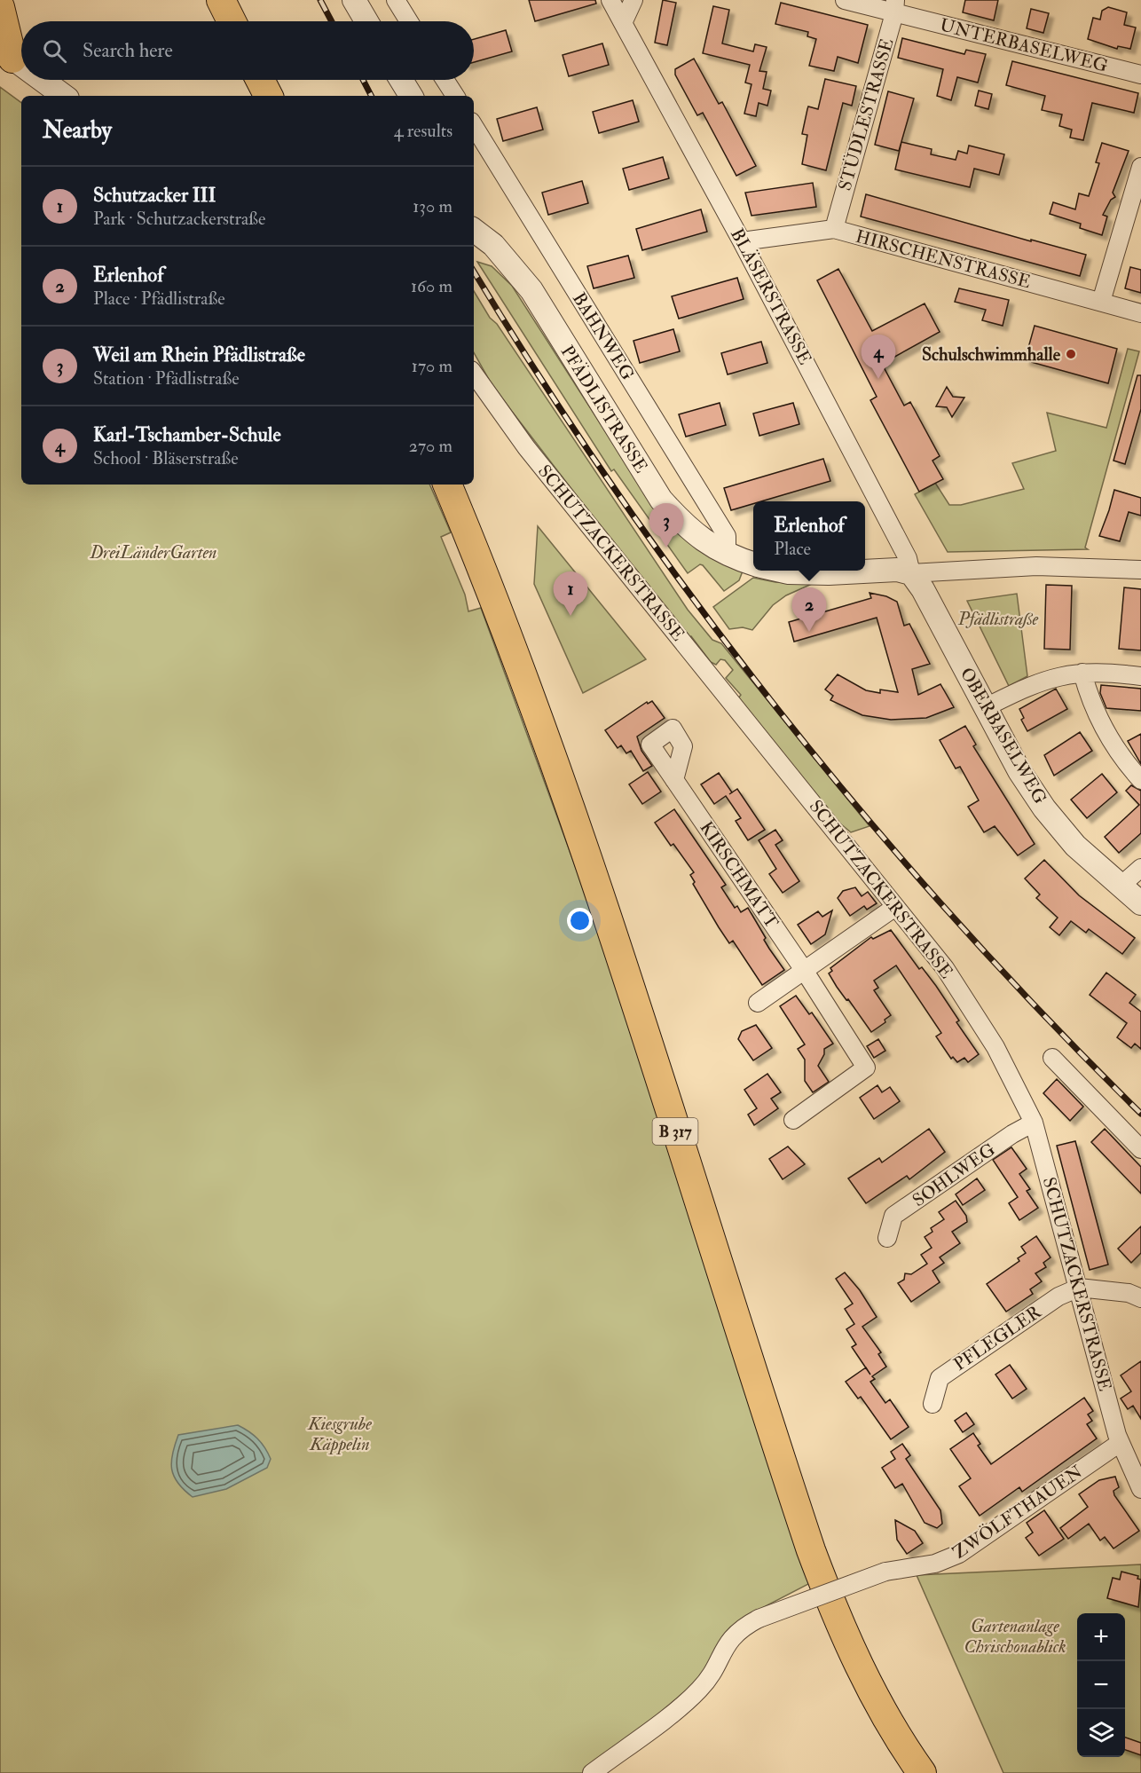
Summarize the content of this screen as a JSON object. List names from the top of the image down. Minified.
{"streets":{"main road":["B 317"],"street":["UNTERBASELWEG","STÜDLESTRASSE","HIRSCHENSTRASSE","BLÄSERSTRASSE","BAHNWEG","PFÄDLISTRASSE","SCHUTZACKERSTRASSE","OBERBASELWEG","KIRSCHMATT","SOHLWEG","PFLEGLER","ZWÖLFTHAUEN"]},"crossings":[["UNTERBASELWEG","STÜDLESTRASSE"],["STÜDLESTRASSE","HIRSCHENSTRASSE"],["HIRSCHENSTRASSE","BLÄSERSTRASSE"],["BLÄSERSTRASSE","OBERBASELWEG"],["BAHNWEG","PFÄDLISTRASSE"],["SCHUTZACKERSTRASSE","SOHLWEG"],["SCHUTZACKERSTRASSE","PFLEGLER"],["SCHUTZACKERSTRASSE","ZWÖLFTHAUEN"]],"parks":["DreiLänderGarten","Pfädlistraße","Kiesgrube Käppelin","Gartenanlage Chrischonablick"],"places":["Schulschwimmhalle"],"page":{"search":"Search here","heading":["Nearby","4 results"],"list":[{"mark":"1","name":"Schutzacker III","note":"Park · Schutzackerstraße","value":"130 m"},{"mark":"2","name":"Erlenhof","note":"Place · Pfädlistraße","value":"160 m"},{"mark":"3","name":"Weil am Rhein Pfädlistraße","note":"Station · Pfädlistraße","value":"170 m"},{"mark":"4","name":"Karl-Tschamber-Schule","note":"School · Bläserstraße","value":"270 m"}],"pins":["4","3","1","2"],"popup":["Erlenhof","Place"],"map_buttons":["+","−"]}}
